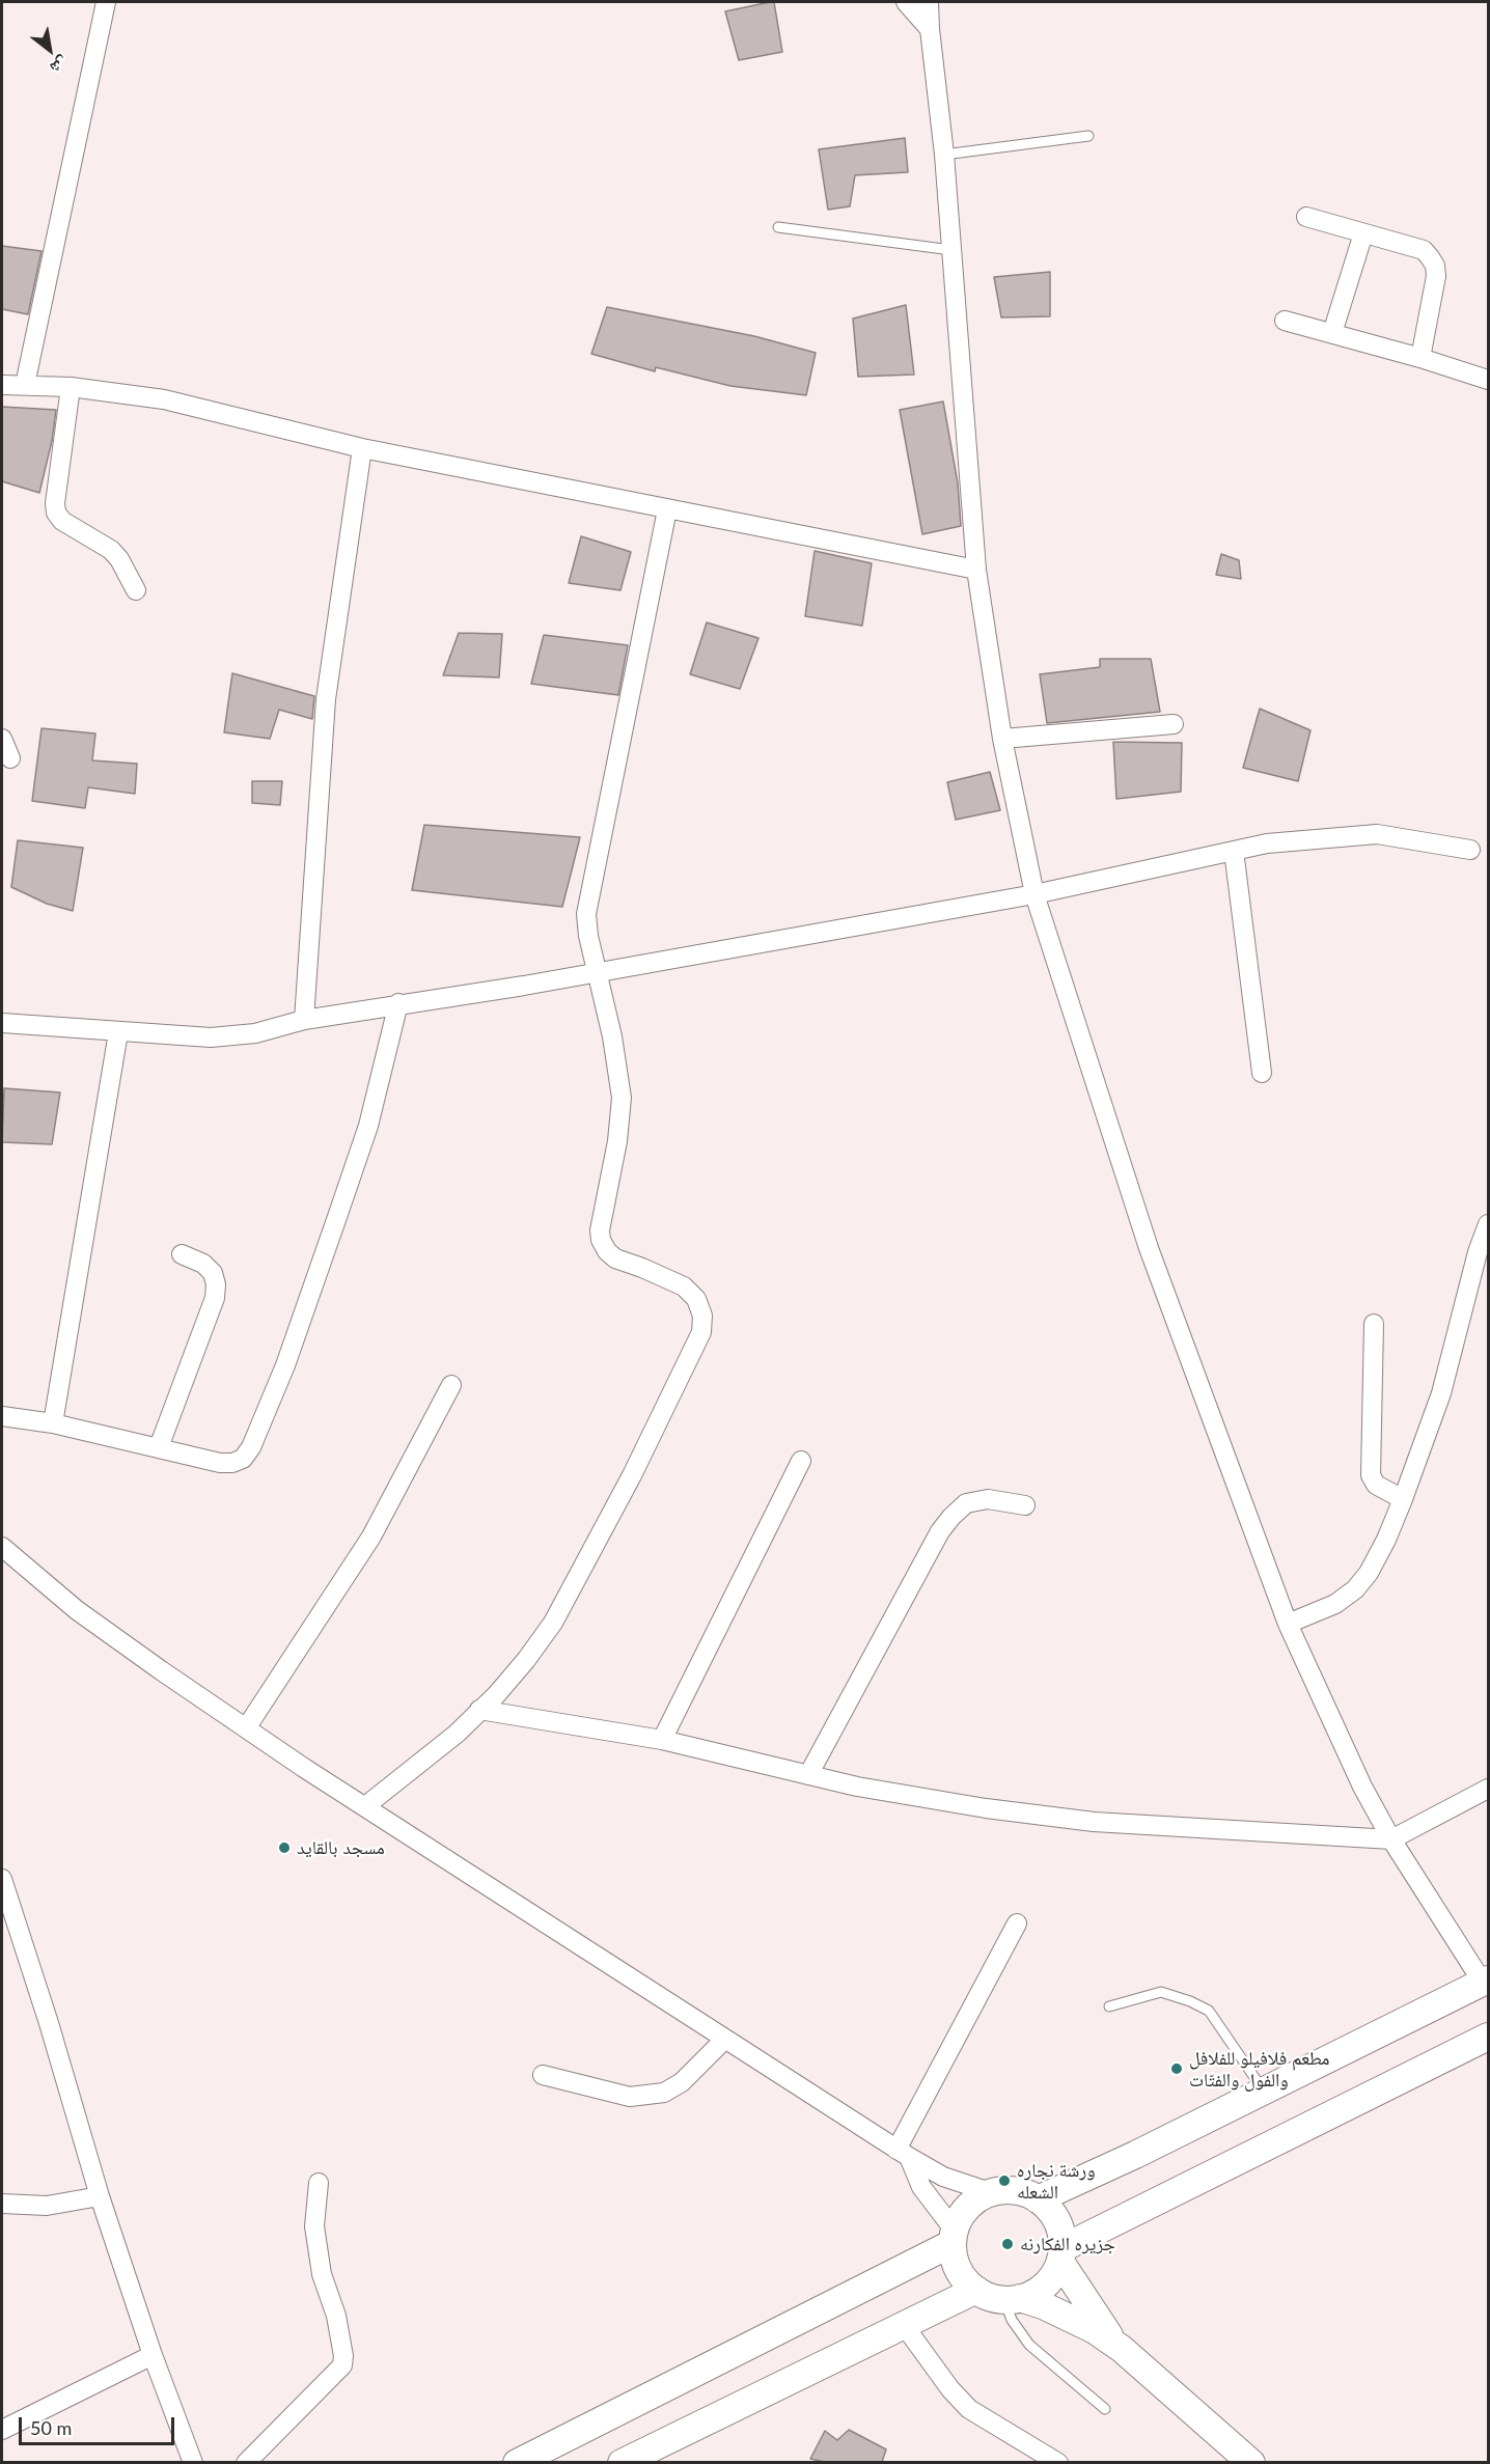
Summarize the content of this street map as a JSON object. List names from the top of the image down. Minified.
{"places":["مسجد بالقايد","مطعم فلافيلو للفلافل والفول والفتّات","ورشة نجاره الشعله","جزيره الفكارنه"],"scale_bar":"50 m","north":"bottom right"}
